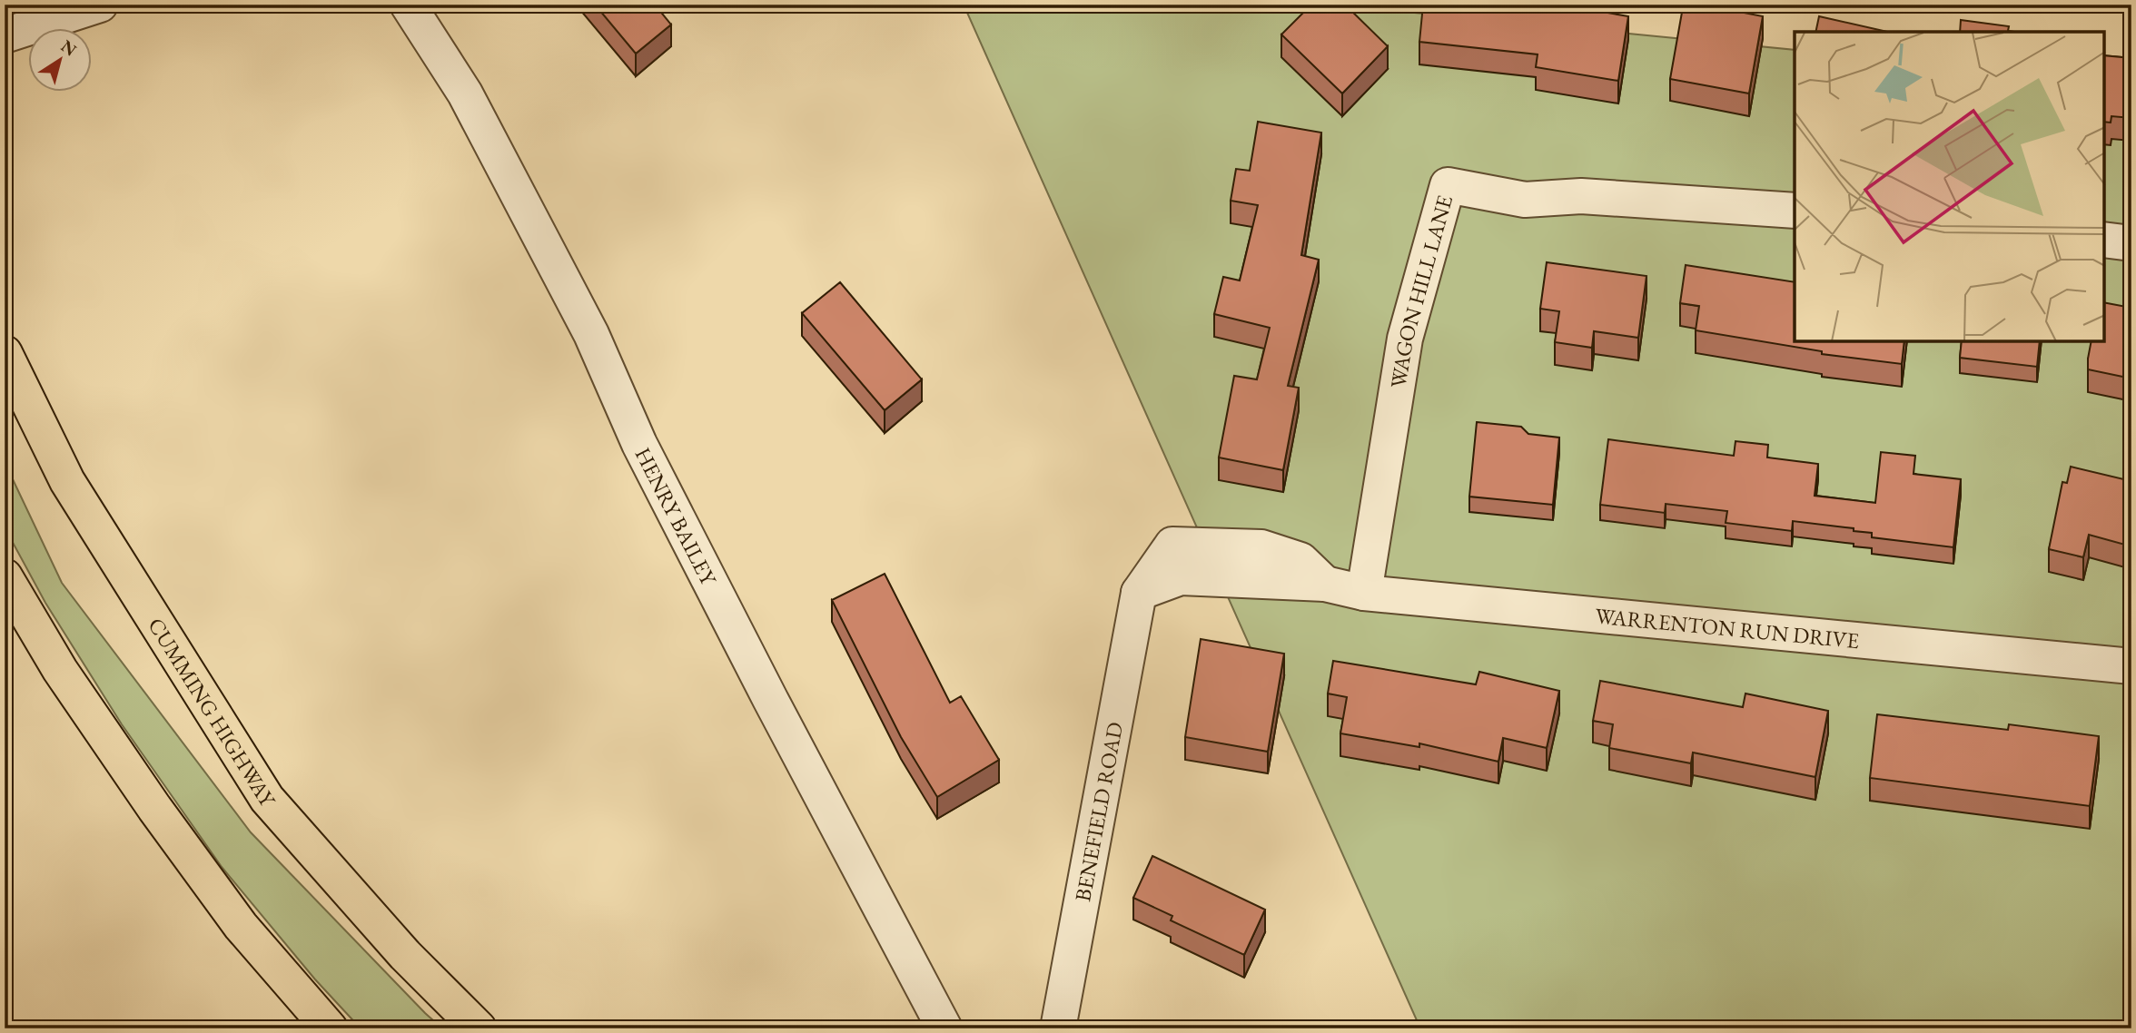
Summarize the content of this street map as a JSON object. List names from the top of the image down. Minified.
{"streets":{"highway":["CUMMING HIGHWAY"],"street":["WAGON HILL LANE","HENRY BAILEY","WARRENTON RUN DRIVE","BENEFIELD ROAD"]},"crossings":[["WAGON HILL LANE","WARRENTON RUN DRIVE"],["WARRENTON RUN DRIVE","BENEFIELD ROAD"]],"north":"top right"}
